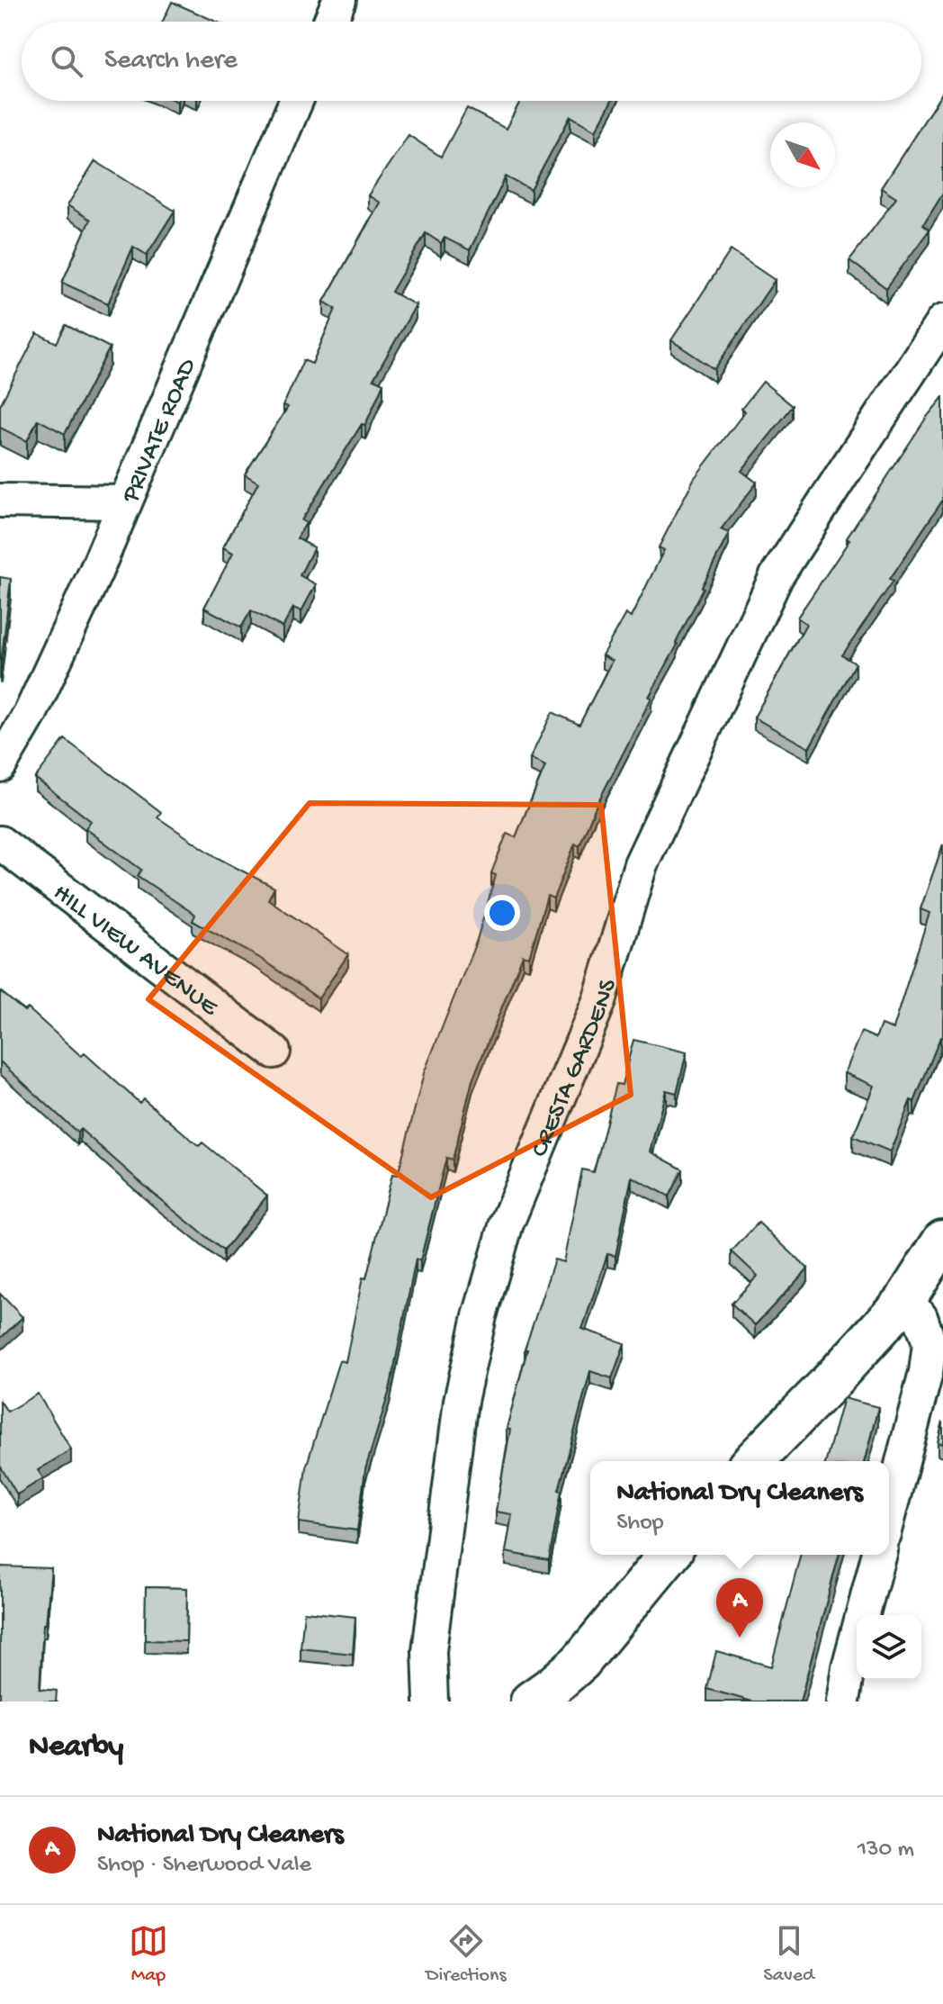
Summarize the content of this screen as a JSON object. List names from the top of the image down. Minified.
{"streets":{"street":["PRIVATE ROAD","HILL VIEW AVENUE","CRESTA GARDENS"]},"north":"bottom right","page":{"search":"Search here","popup":["National Dry Cleaners","Shop"],"pins":"A","heading":"Nearby","list":[{"mark":"A","name":"National Dry Cleaners","note":"Shop · Sherwood Vale","value":"130 m"}],"nav":["Map","Directions","Saved"]}}
